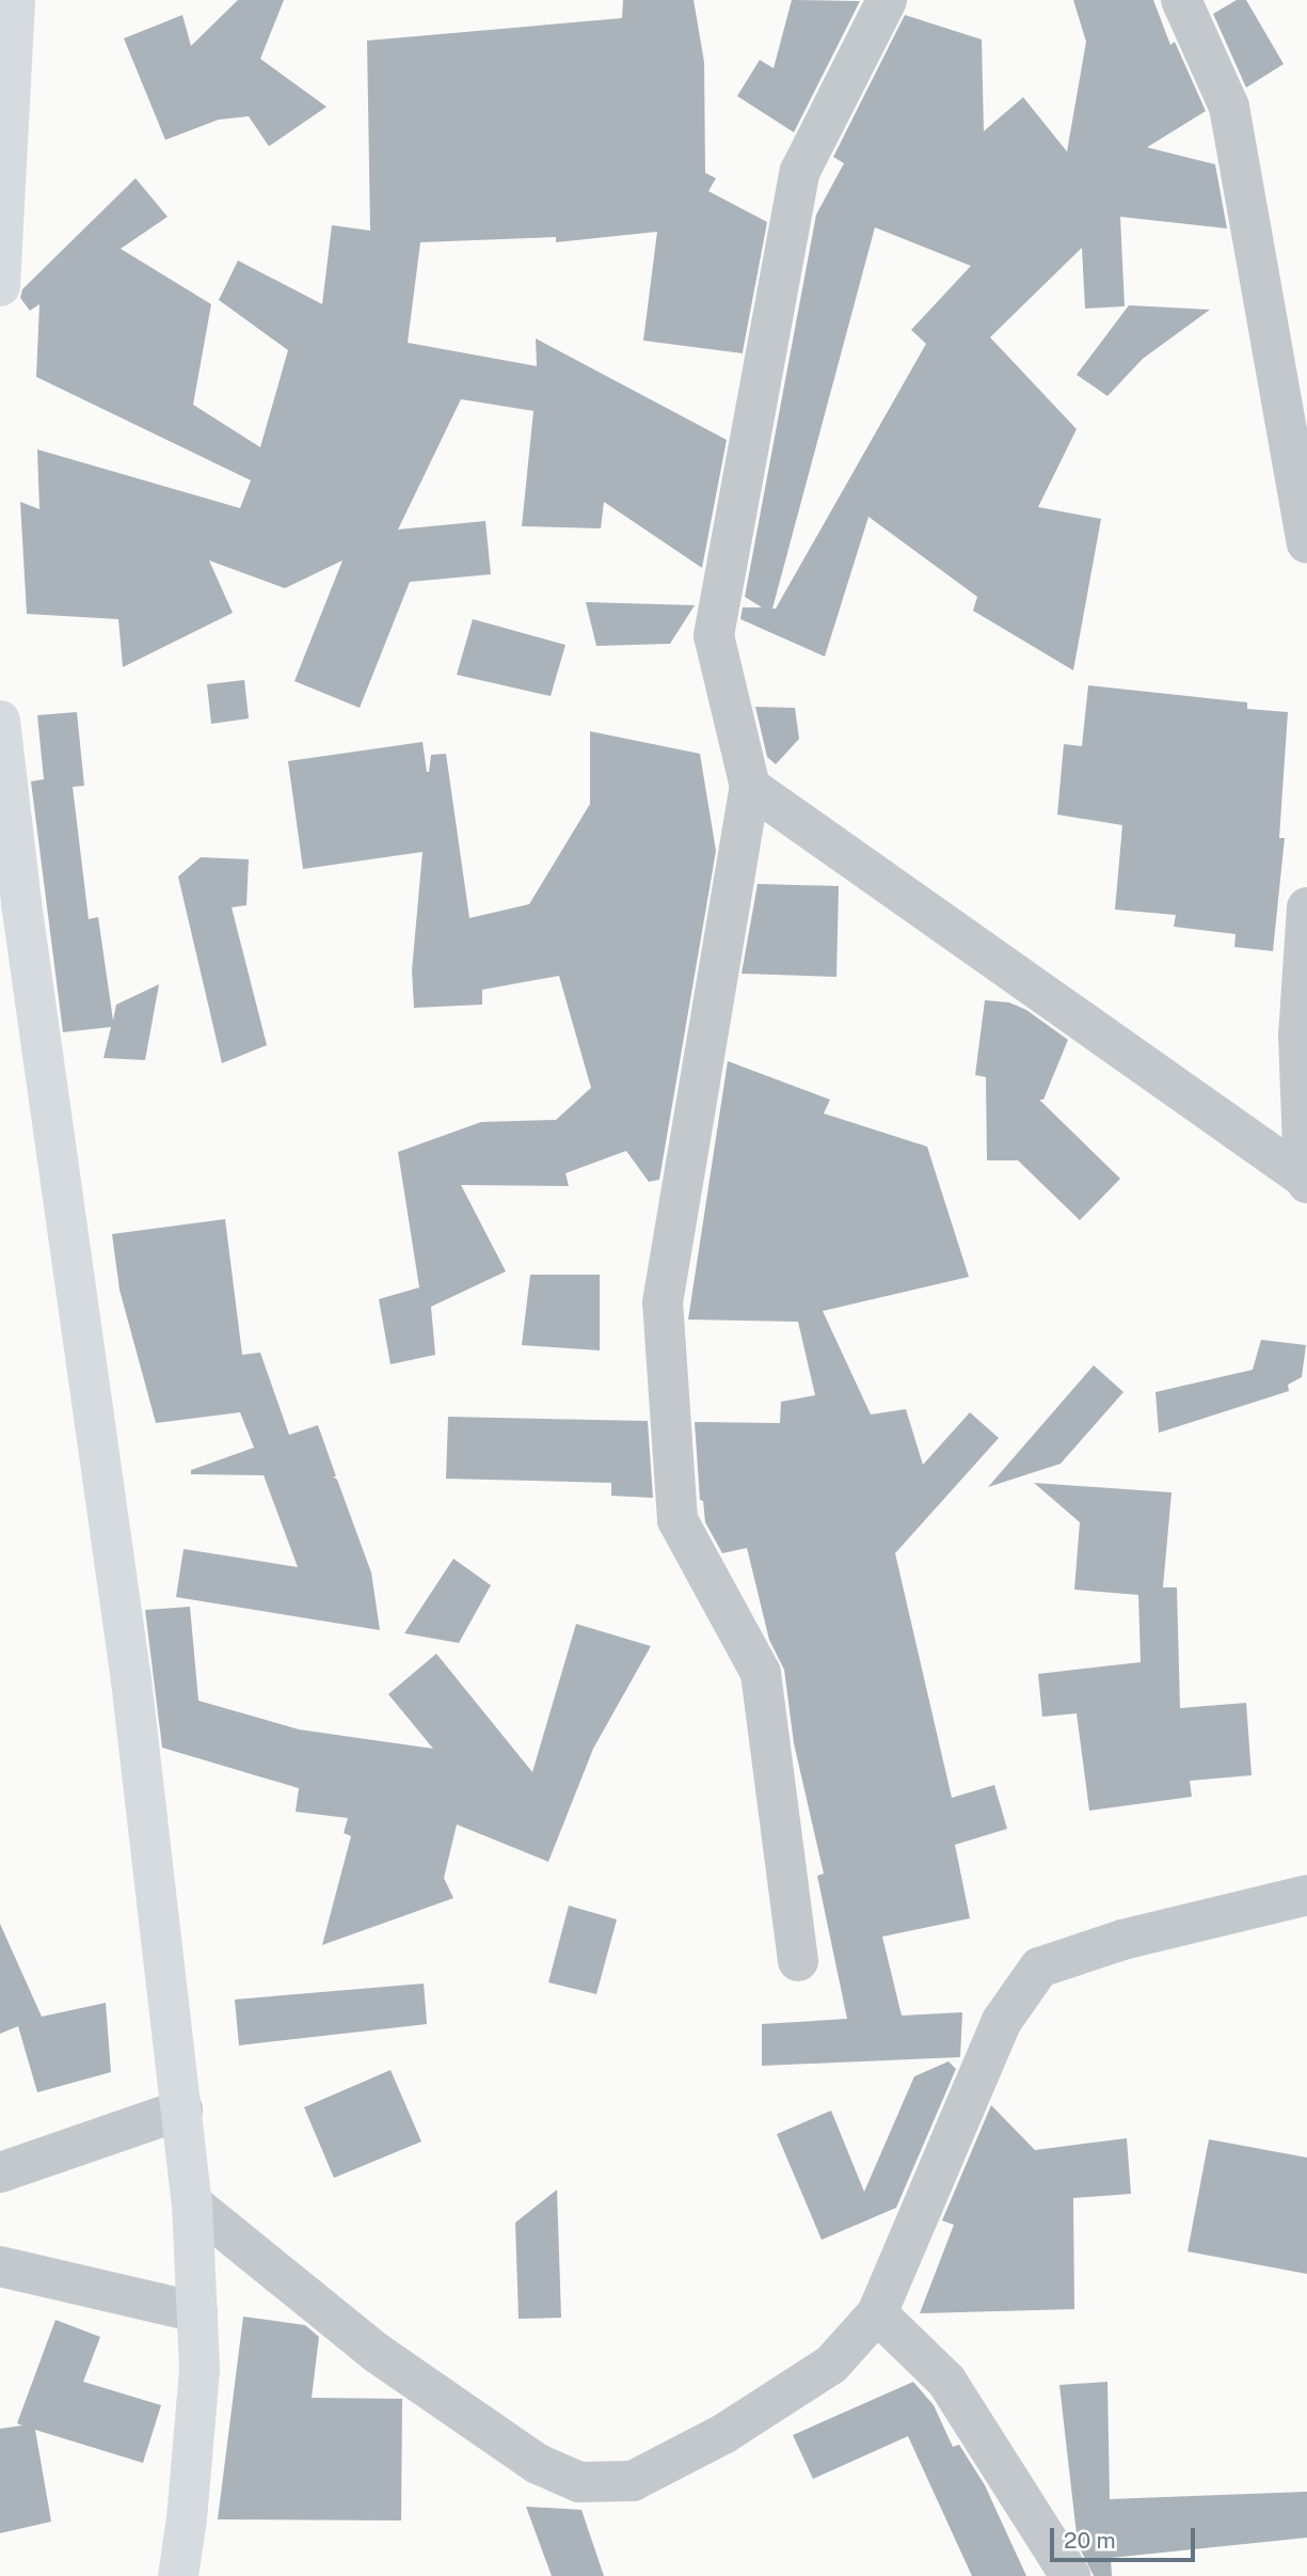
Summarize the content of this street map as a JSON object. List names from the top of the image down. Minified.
{"scale_bar":"20 m"}
